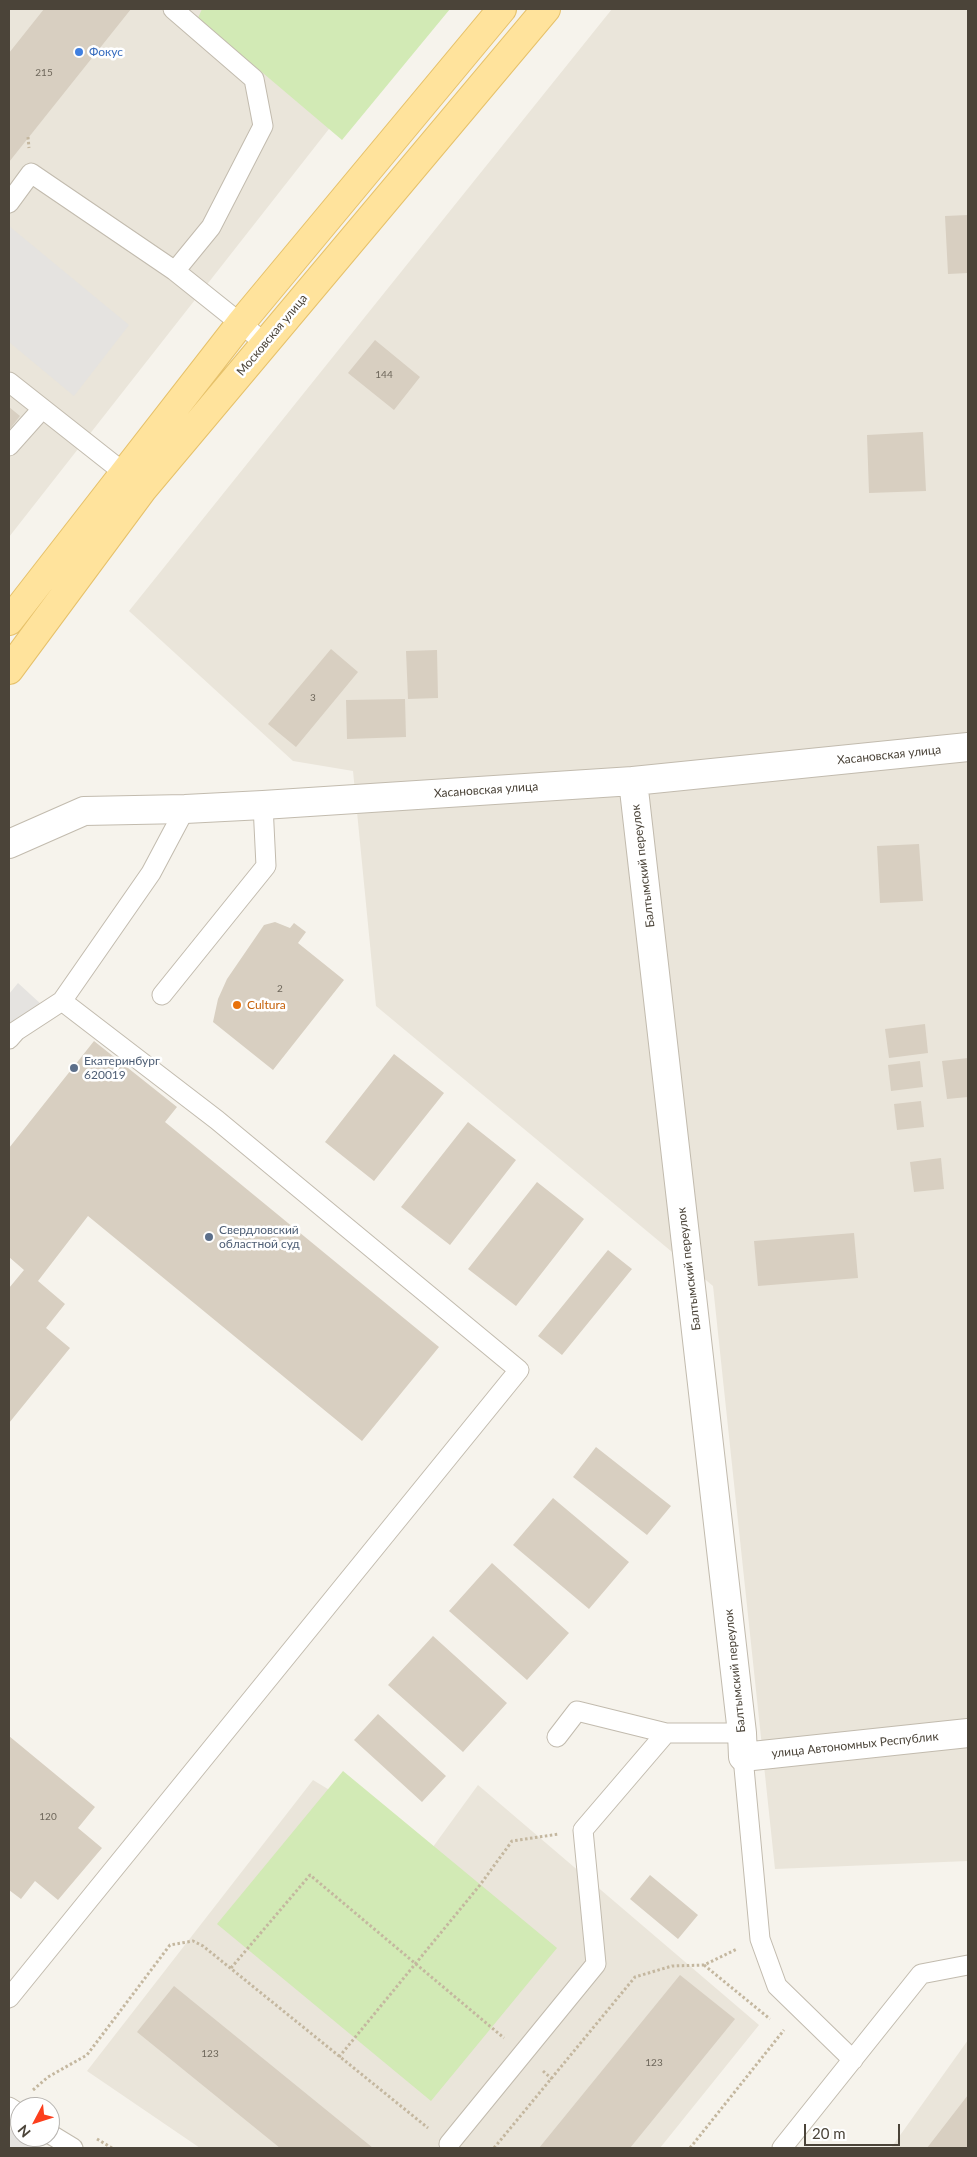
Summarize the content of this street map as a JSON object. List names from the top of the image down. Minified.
{"streets":{"main road":["Московская улица"],"street":["Хасановская улица","Балтымский переулок","улица Автономных Республик"]},"crossings":[["Хасановская улица","Балтымский переулок"],["Балтымский переулок","улица Автономных Республик"]],"places":["Фокус","Cultura","Екатеринбург 620019","Свердловский областной суд"],"house_numbers":["215","144","3","2","120","123","123"],"scale_bar":"20 m","north":"bottom left"}
